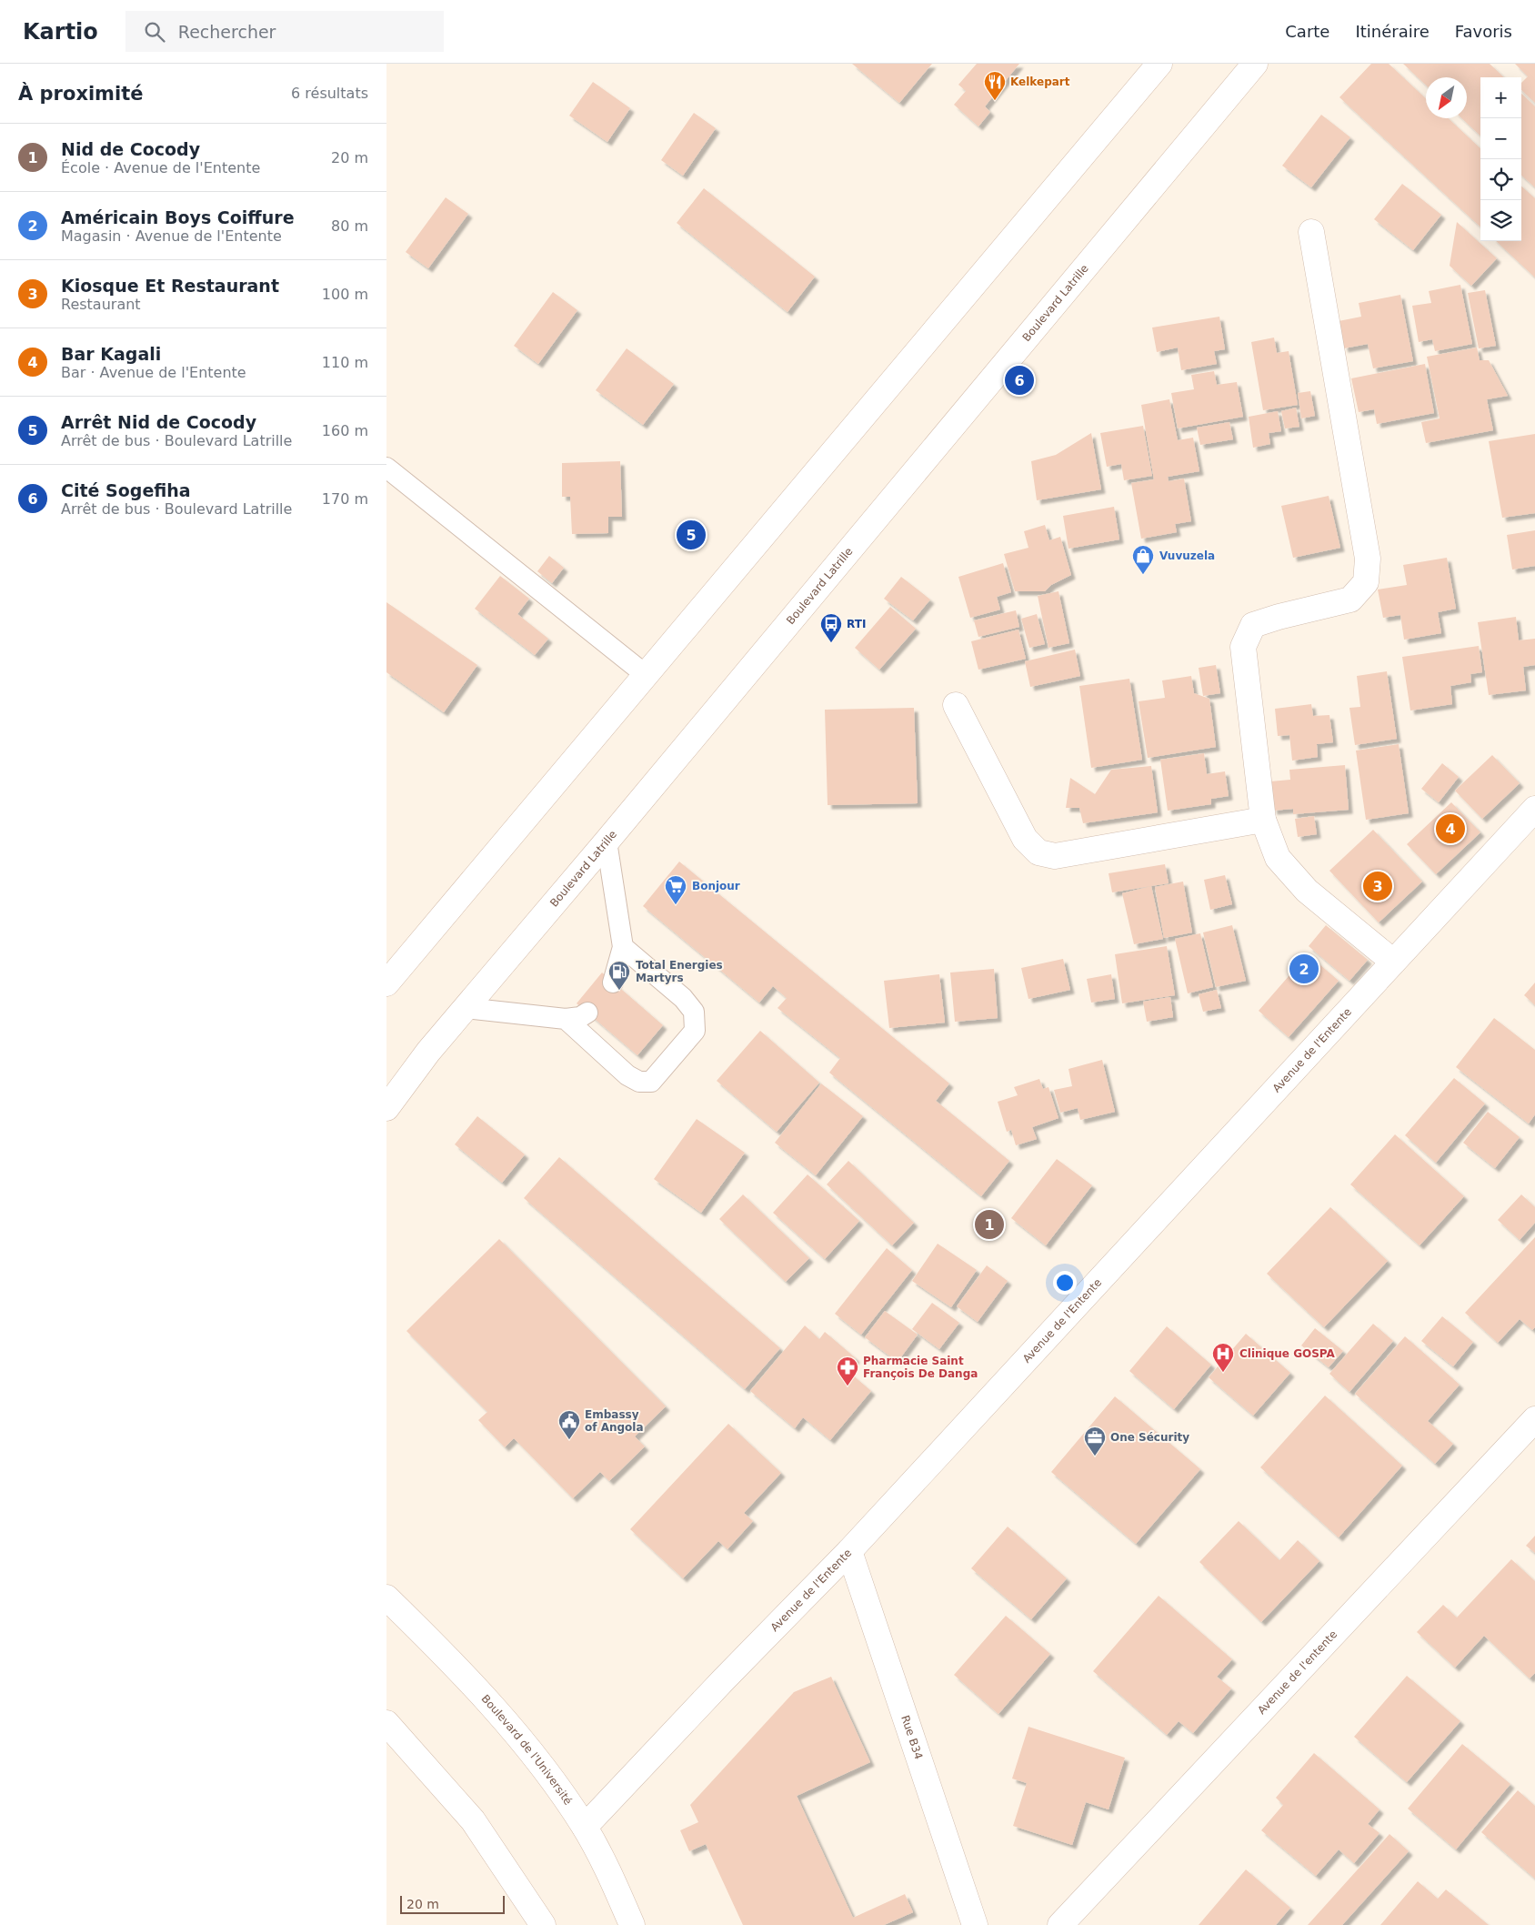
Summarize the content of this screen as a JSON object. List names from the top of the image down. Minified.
{"streets":{"street":["Boulevard Latrille","Avenue de l'Entente","Avenue de l'entente","Rue B34","Boulevard de l'Université"]},"crossings":[["Avenue de l'Entente","Rue B34"],["Avenue de l'Entente","Boulevard de l'Université"]],"places":{"restaurant":["Kelkepart"],"shop":["Vuvuzela"],"bus stop":["RTI"],"supermarket":["Bonjour"],"fuel station":["Total Energies Martyrs"],"hospital":["Clinique GOSPA"],"pharmacy":["Pharmacie Saint François De Danga"],"public building":["Embassy of Angola"],"office":["One Sécurity"]},"scale_bar":"20 m","north":"bottom left","page":{"header":"Kartio","search":"Rechercher","nav":["Carte","Itinéraire","Favoris"],"heading":["À proximité","6 résultats"],"map_buttons":["+","−"],"list":[{"mark":"1","name":"Nid de Cocody","note":"École · Avenue de l'Entente","value":"20 m"},{"mark":"2","name":"Américain Boys Coiffure","note":"Magasin · Avenue de l'Entente","value":"80 m"},{"mark":"3","name":"Kiosque Et Restaurant","note":"Restaurant","value":"100 m"},{"mark":"4","name":"Bar Kagali","note":"Bar · Avenue de l'Entente","value":"110 m"},{"mark":"5","name":"Arrêt Nid de Cocody","note":"Arrêt de bus · Boulevard Latrille","value":"160 m"},{"mark":"6","name":"Cité Sogefiha","note":"Arrêt de bus · Boulevard Latrille","value":"170 m"}],"pins":["6","5","4","3","2","1"],"scale":"20 m"}}
